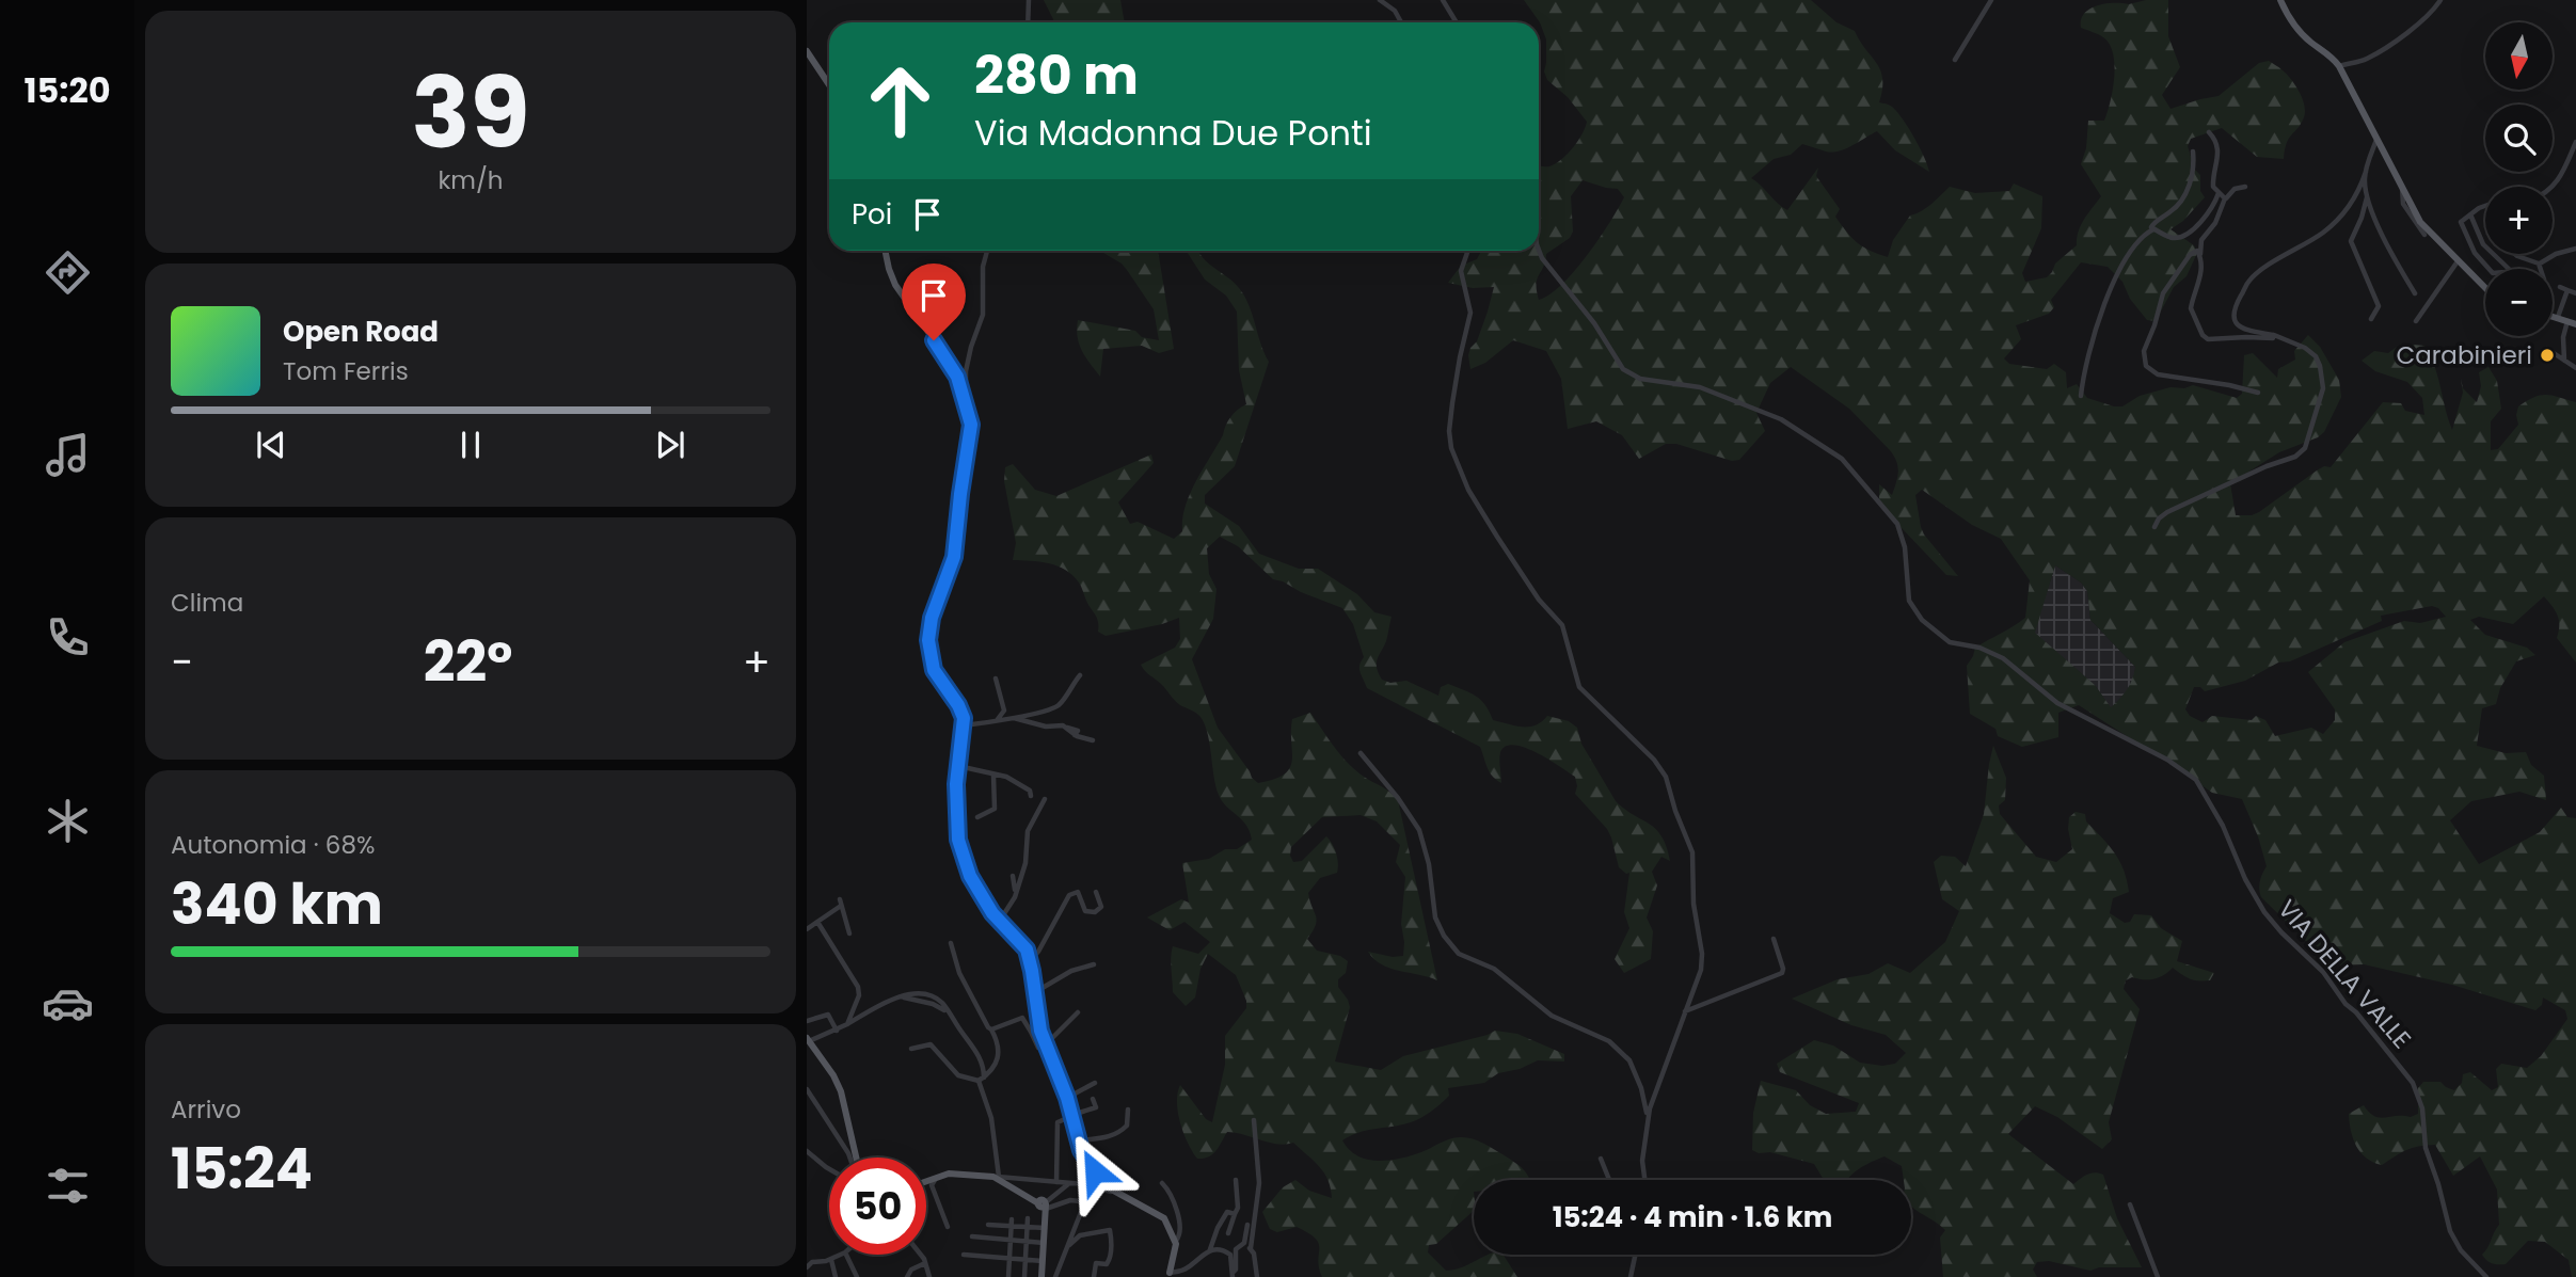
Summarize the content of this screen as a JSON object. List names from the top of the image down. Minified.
{"streets":{"street":["VIA DELLA VALLE"]},"places":["Carabinieri"],"north":"bottom","page":{"tabs":"15:20","tile":[["39","km/h"],"Clima",["Autonomia · 68%","340 km"],["Arrivo","15:24"]],"map_buttons":["+","−"],"turn":["280 m","Via Madonna Due Ponti"],"then":"Poi","song":["Open Road","Tom Ferris"],"heat":["−","22°","+"],"limit":"50","trip":"15:24 · 4 min · 1.6 km"}}
